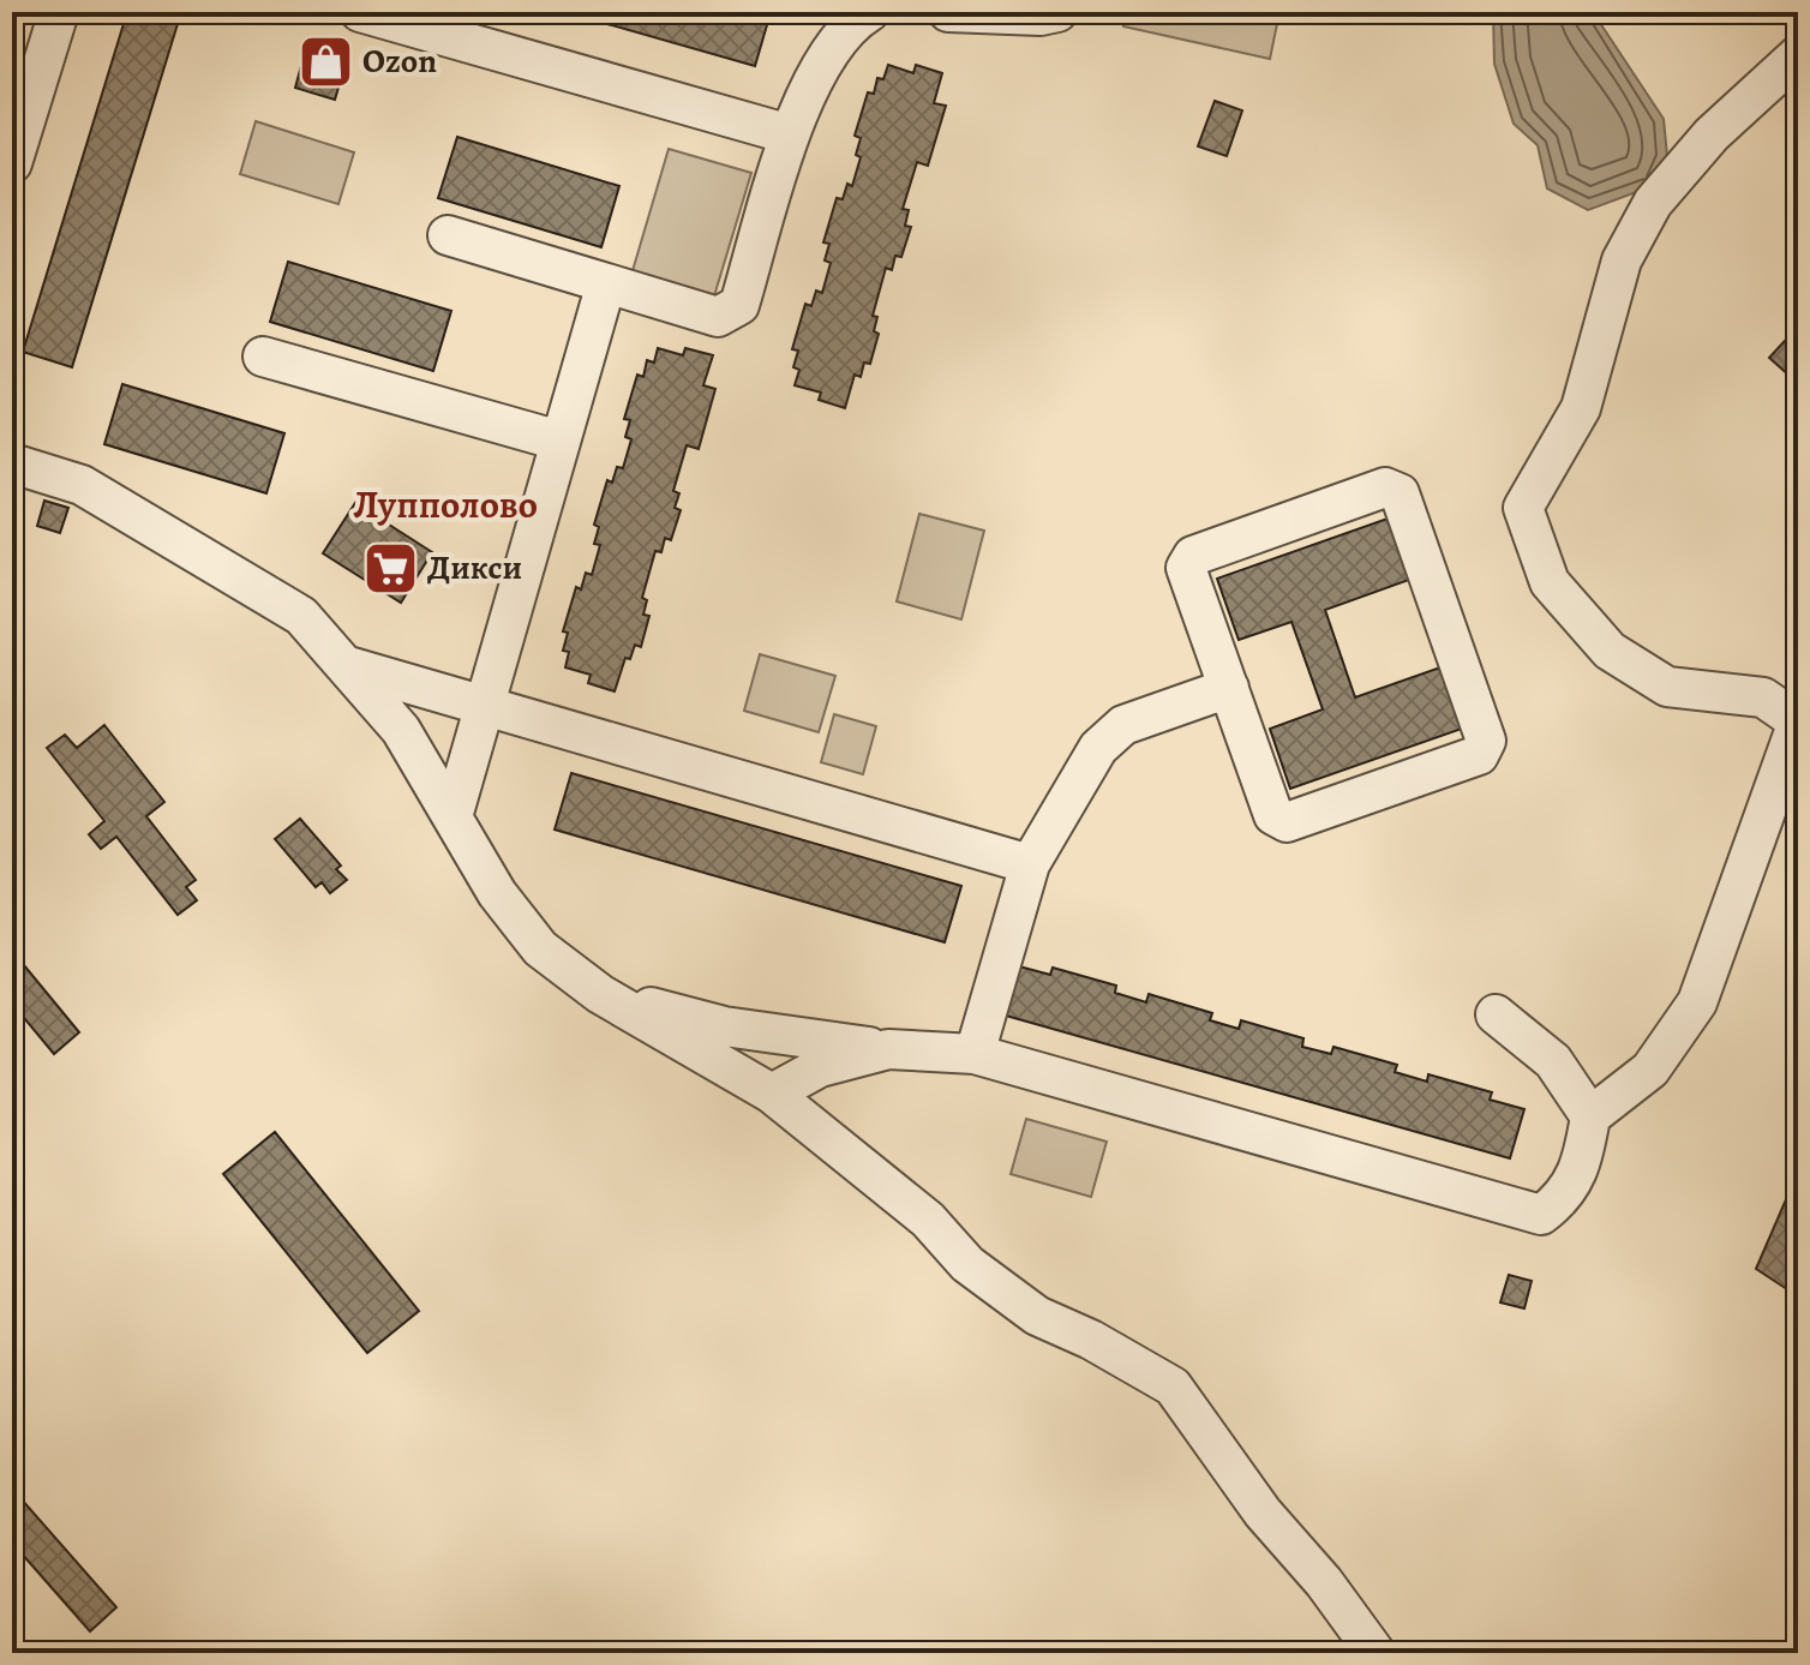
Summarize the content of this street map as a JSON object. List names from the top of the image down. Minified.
{"districts":["Лупполово"],"places":{"shop":["Ozon"],"supermarket":["Дикси"]}}
